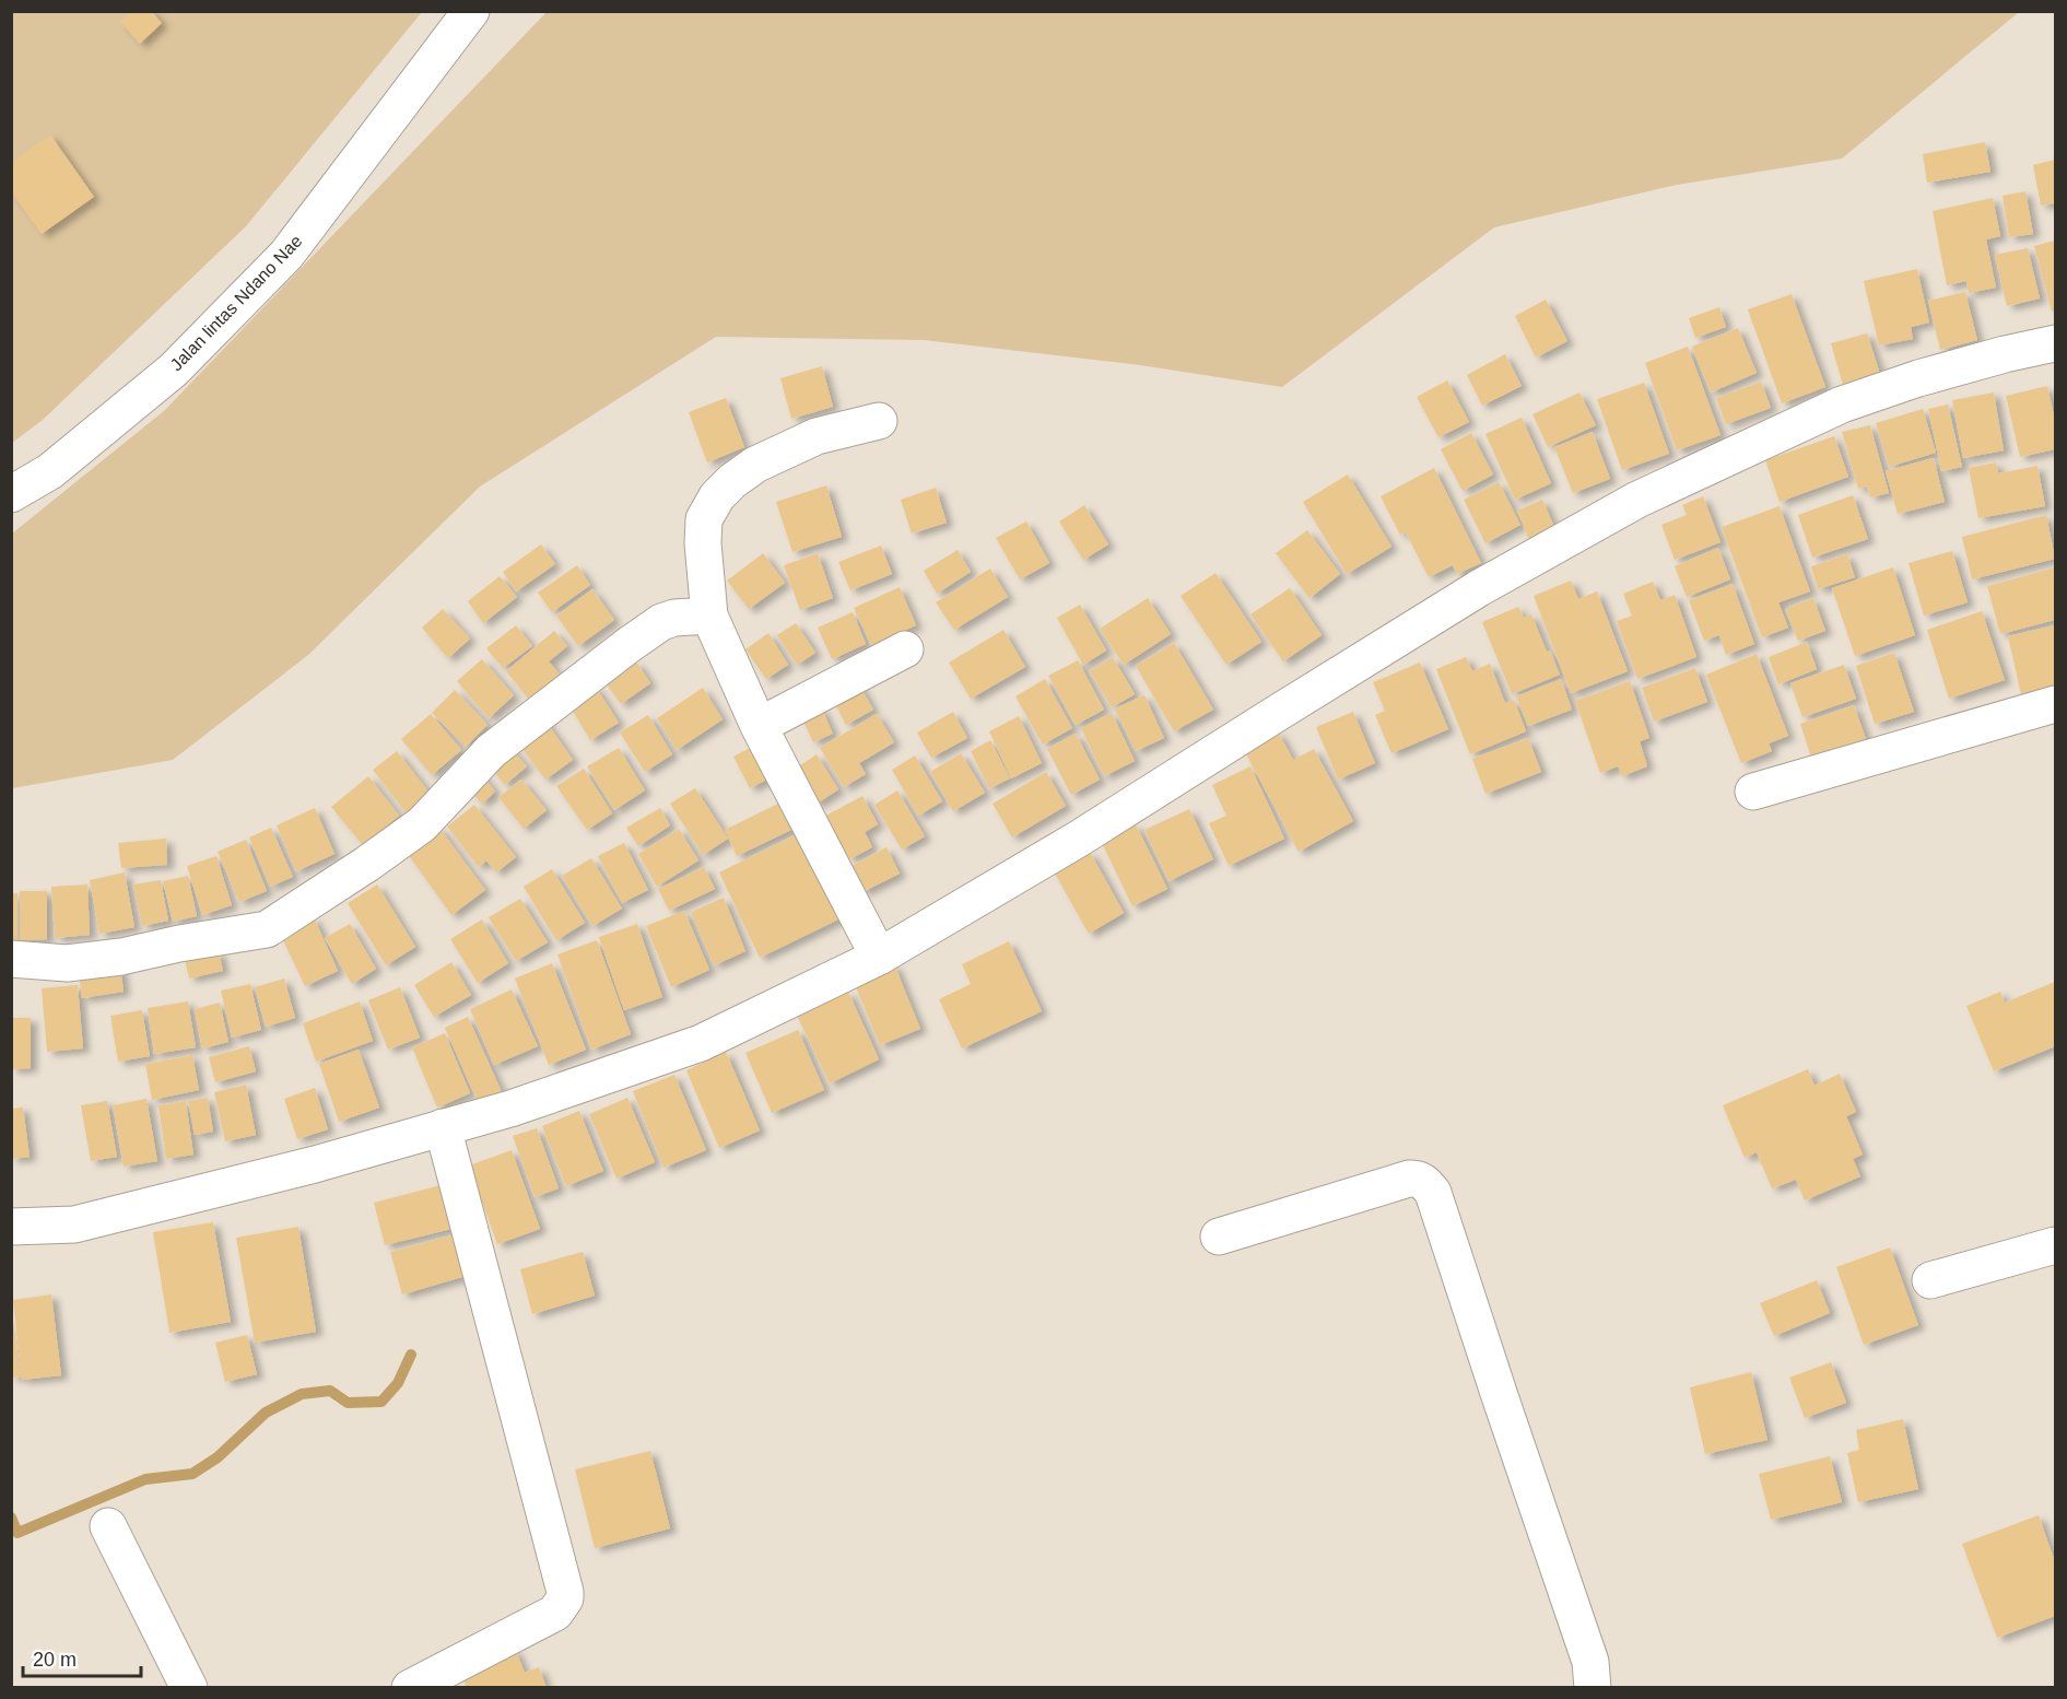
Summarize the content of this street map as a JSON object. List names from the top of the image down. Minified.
{"streets":{"street":["Jalan lintas Ndano Nae"]},"scale_bar":"20 m"}
